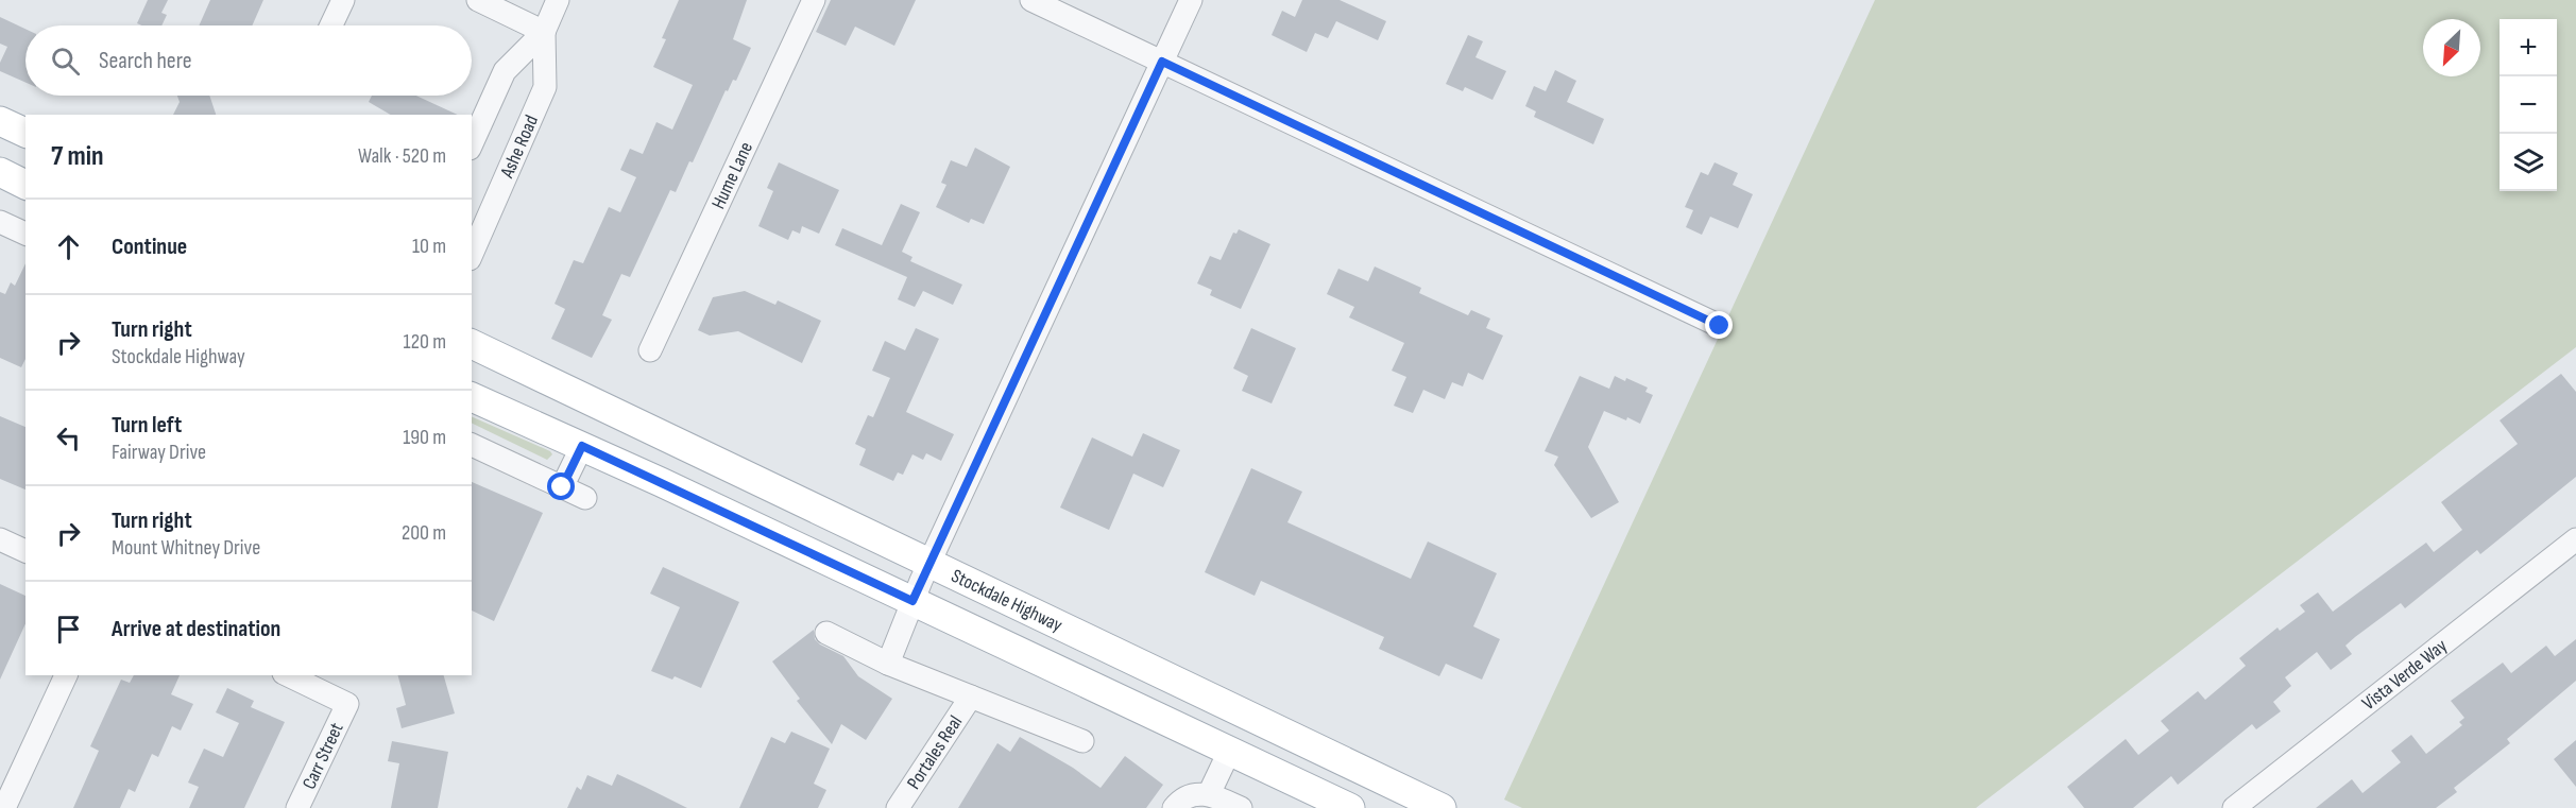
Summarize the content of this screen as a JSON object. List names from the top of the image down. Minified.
{"streets":{"main road":["Stockdale Highway"],"street":["Ashe Road","Hume Lane","Vista Verde Way","Portales Real","Carr Street"]},"north":"bottom left","page":{"map_buttons":["+","−"],"search":"Search here","heading":["7 min","Walk · 520 m"],"list":[["Continue","10 m"],["Turn right","Stockdale Highway","120 m"],["Turn left","Fairway Drive","190 m"],["Turn right","Mount Whitney Drive","200 m"],"Arrive at destination"]}}
